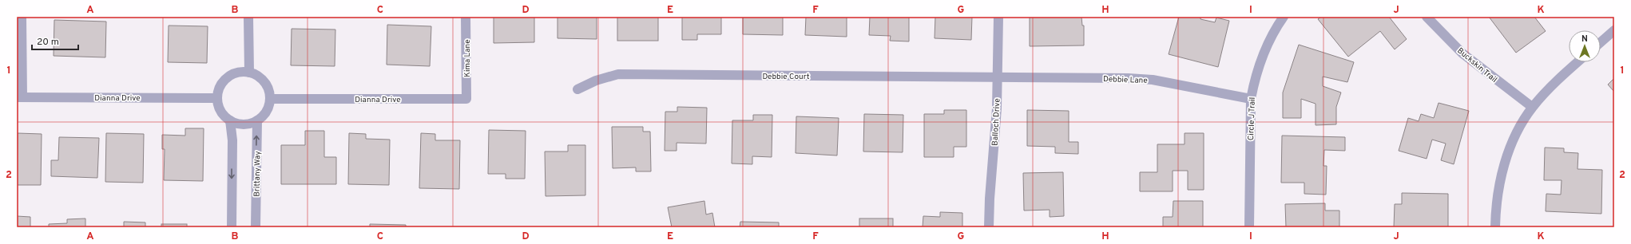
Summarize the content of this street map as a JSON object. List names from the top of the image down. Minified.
{"streets":{"street":["Kima Lane","Buckskin Trail","Debbie Court","Debbie Lane","Dianna Drive","Circle J Trail","Balloch Drive","Brittany Way"]},"crossings":[["Kima Lane","Dianna Drive"],["Debbie Court","Debbie Lane"],["Debbie Court","Balloch Drive"],["Debbie Lane","Circle J Trail"],["Debbie Lane","Balloch Drive"],["Dianna Drive","Brittany Way"]],"scale_bar":"20 m","north":"top","grid":{"columns":["A","B","C","D","E","F","G","H","I","J","K"],"rows":["1","2"]}}
